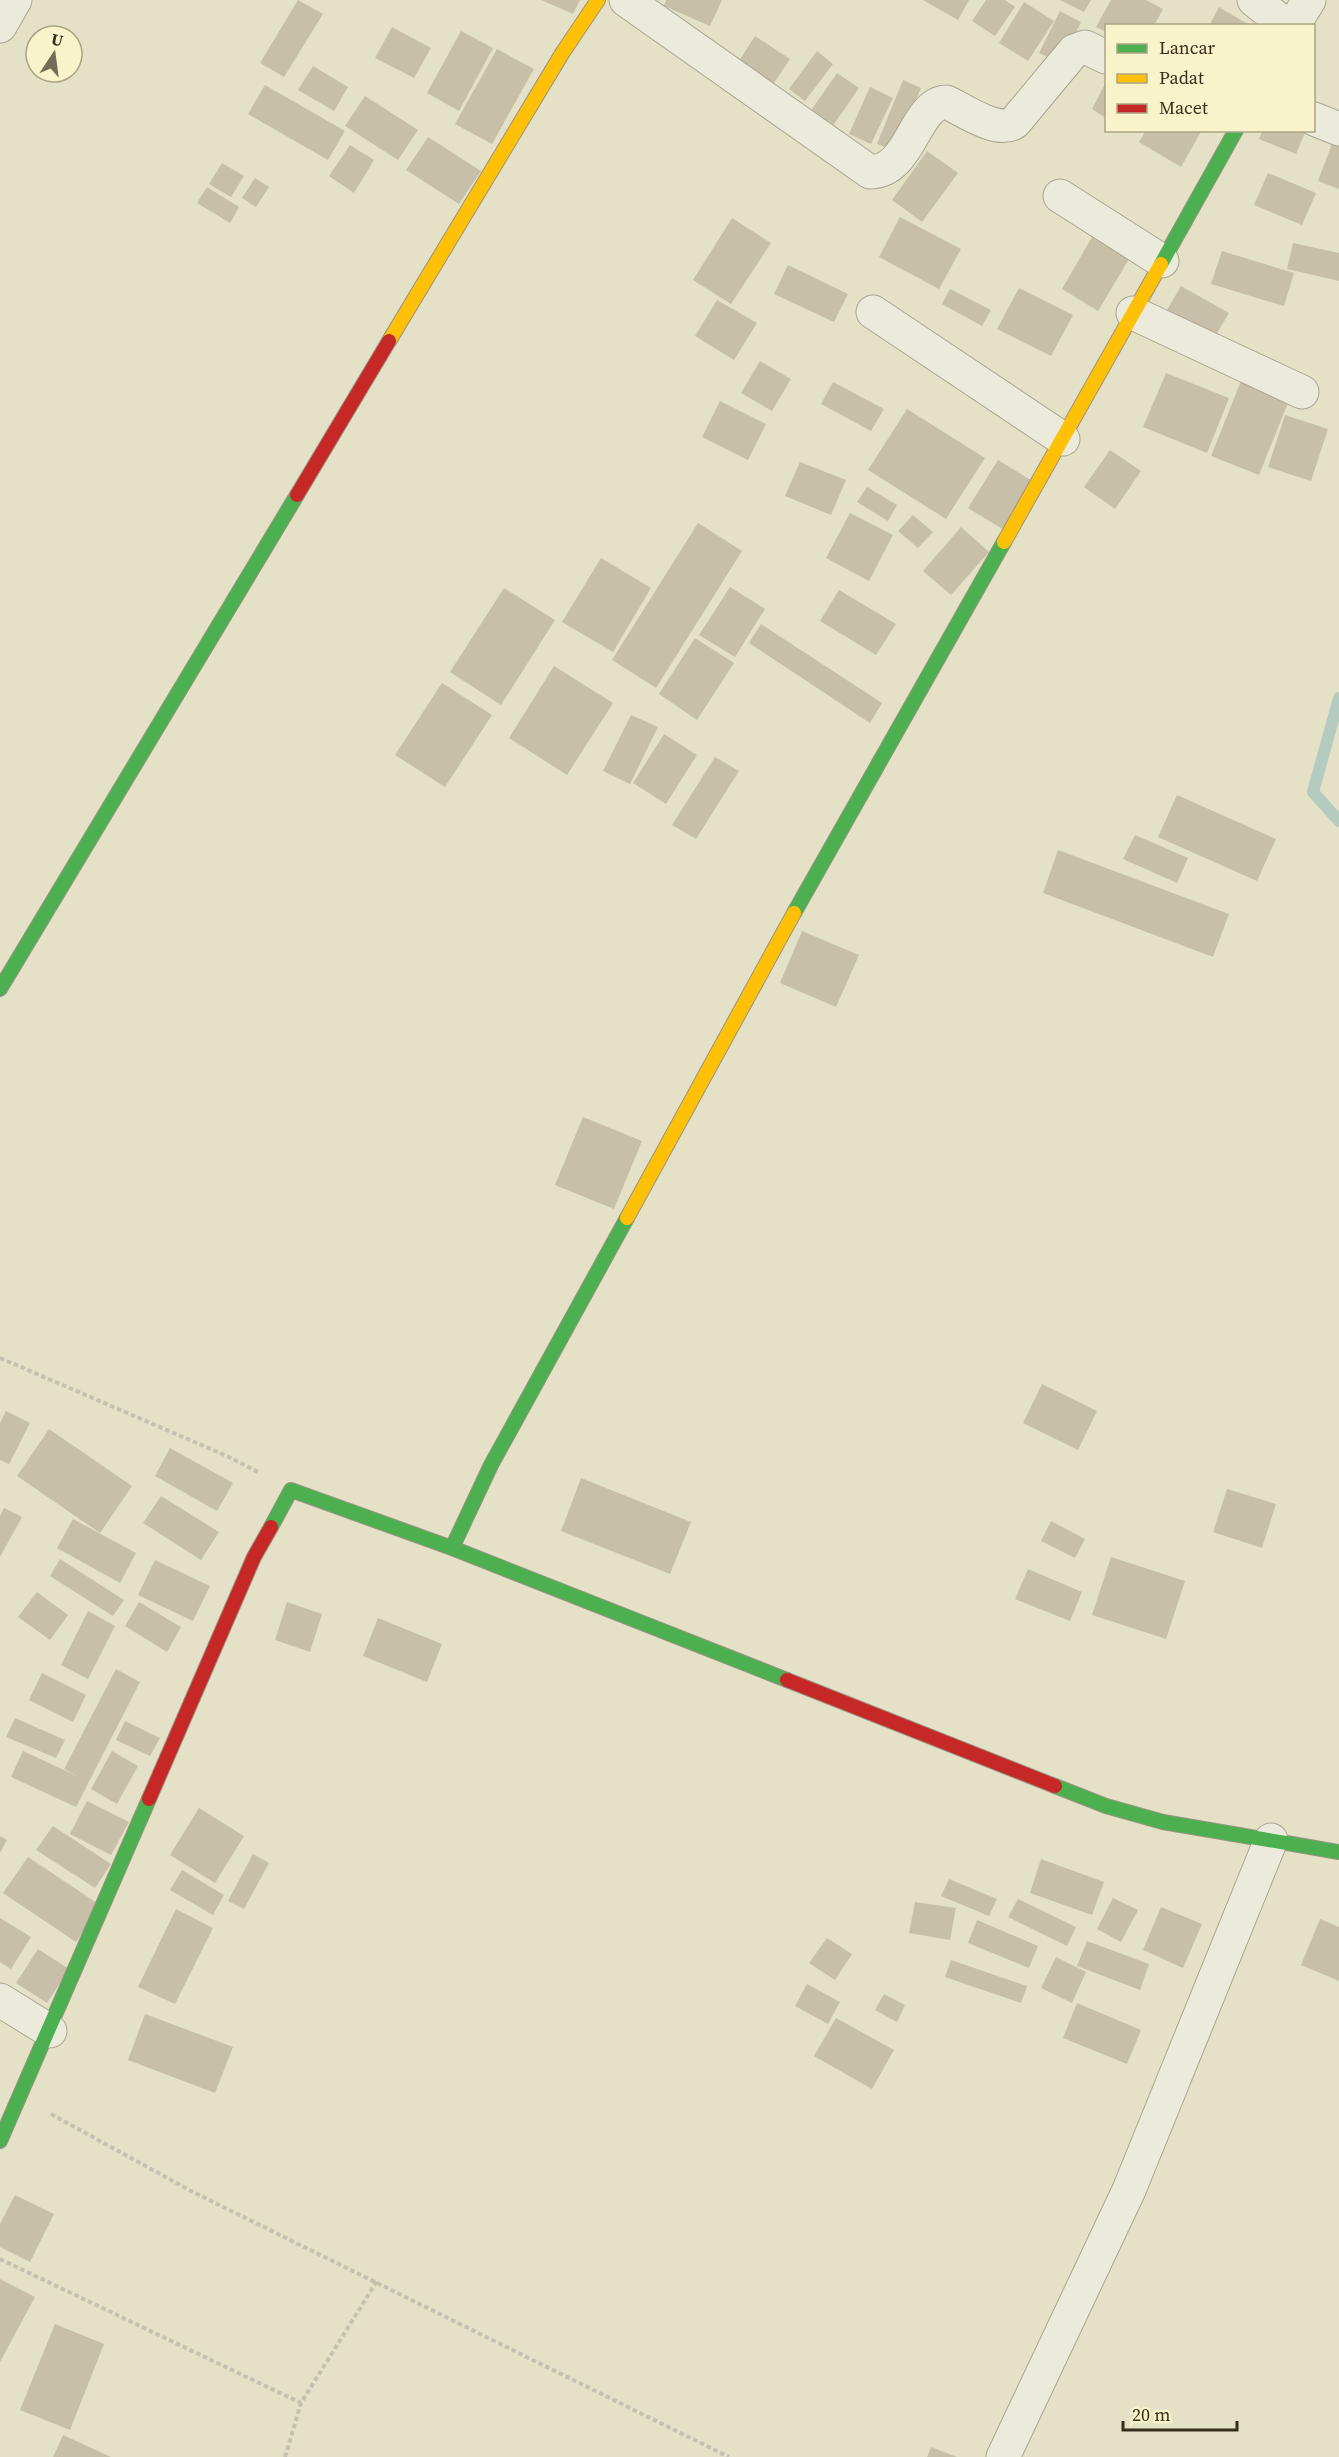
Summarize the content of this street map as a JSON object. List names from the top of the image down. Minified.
{"legend":["Lancar","Padat","Macet"],"scale_bar":"20 m","north":"top"}
